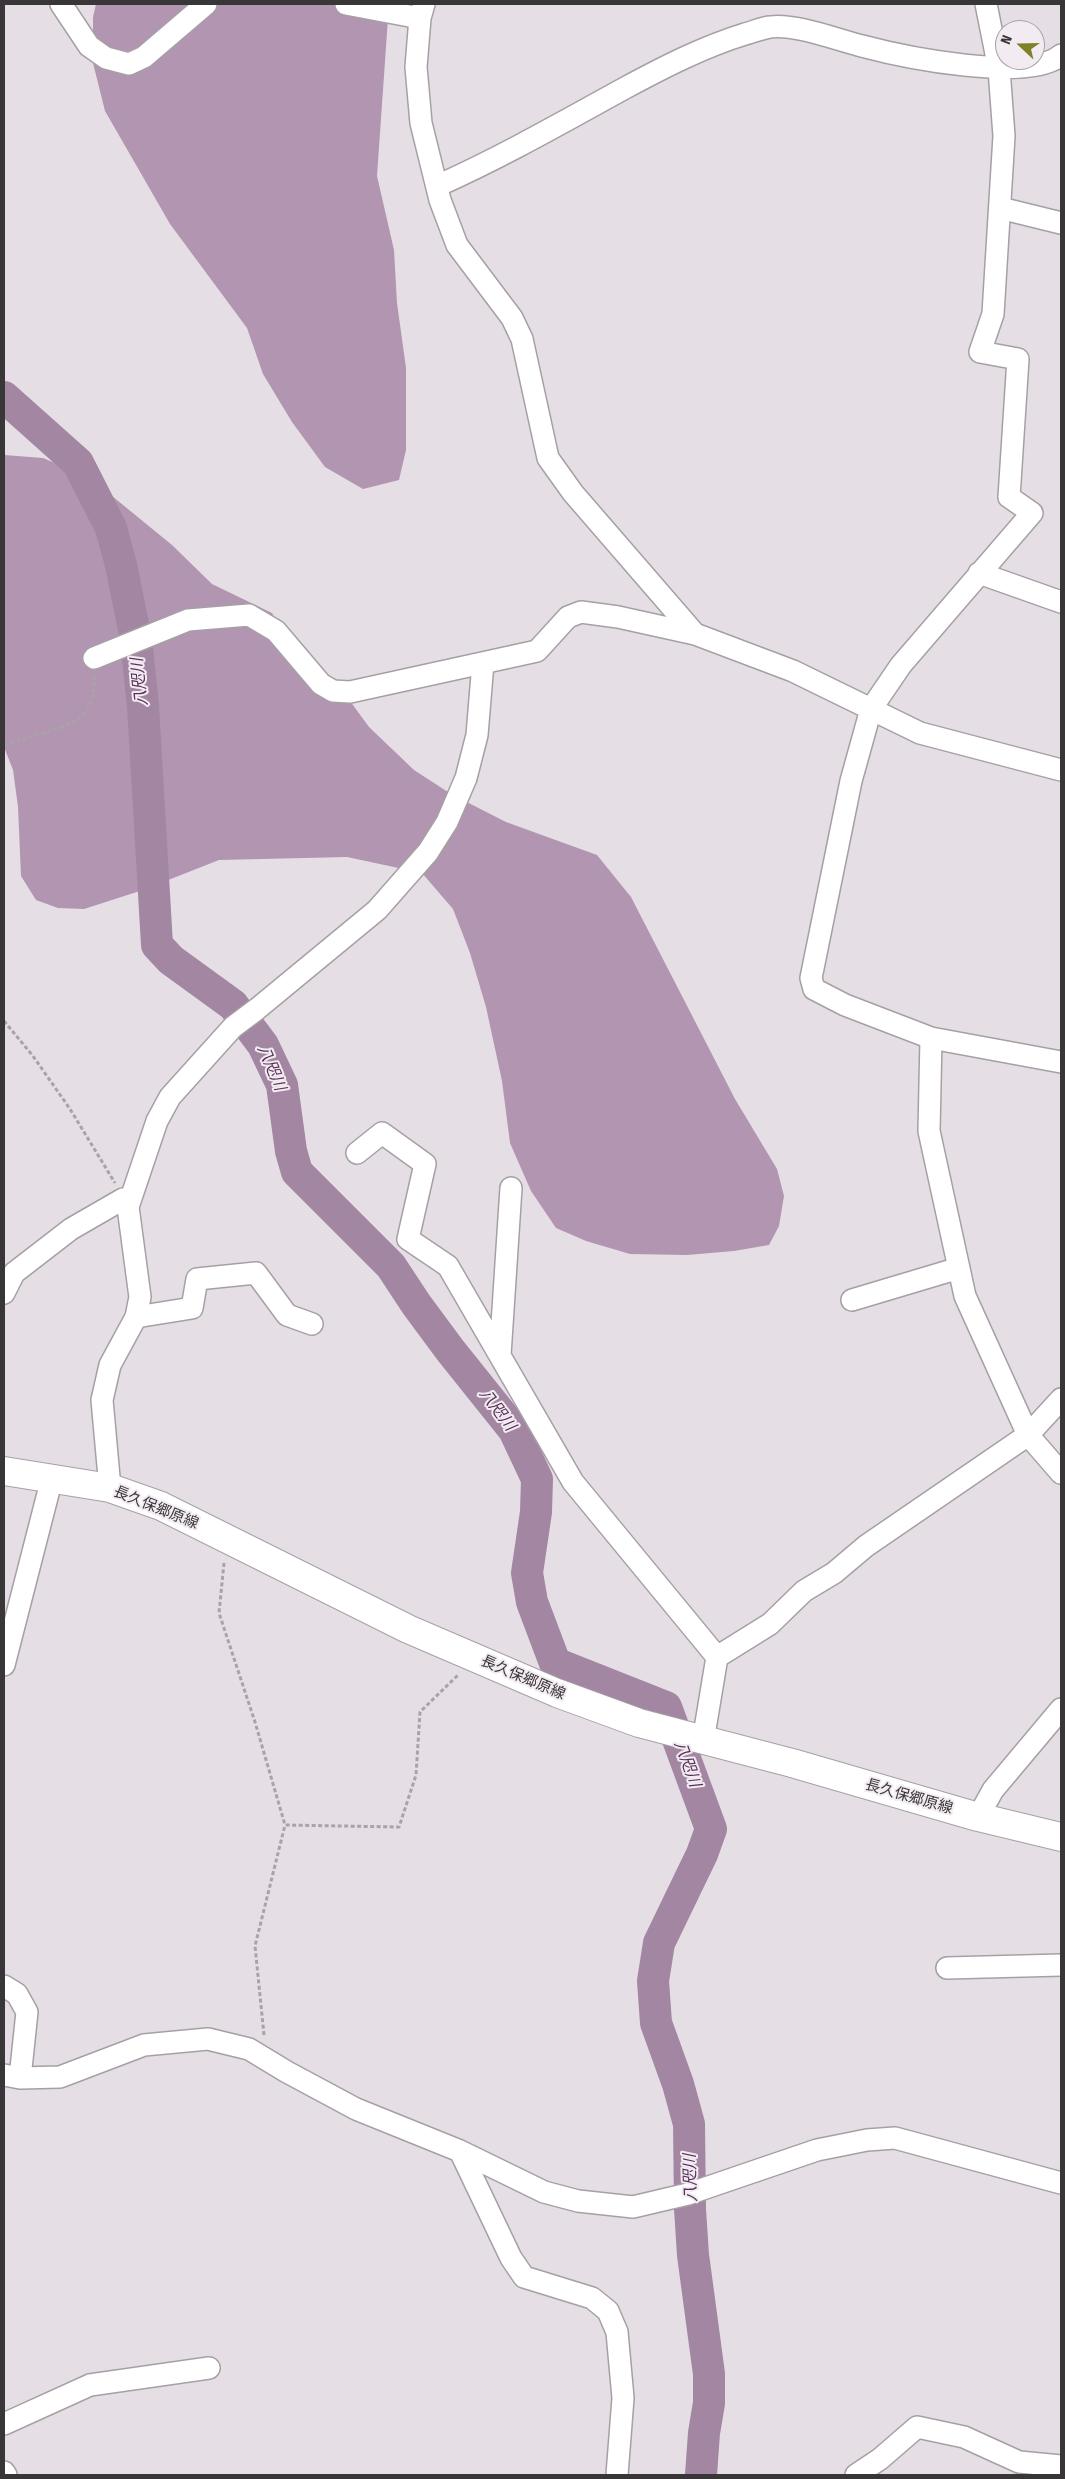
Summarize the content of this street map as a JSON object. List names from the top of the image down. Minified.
{"streets":{"main road":["長久保郷原線"]},"water":["八咫川"],"north":"left"}
